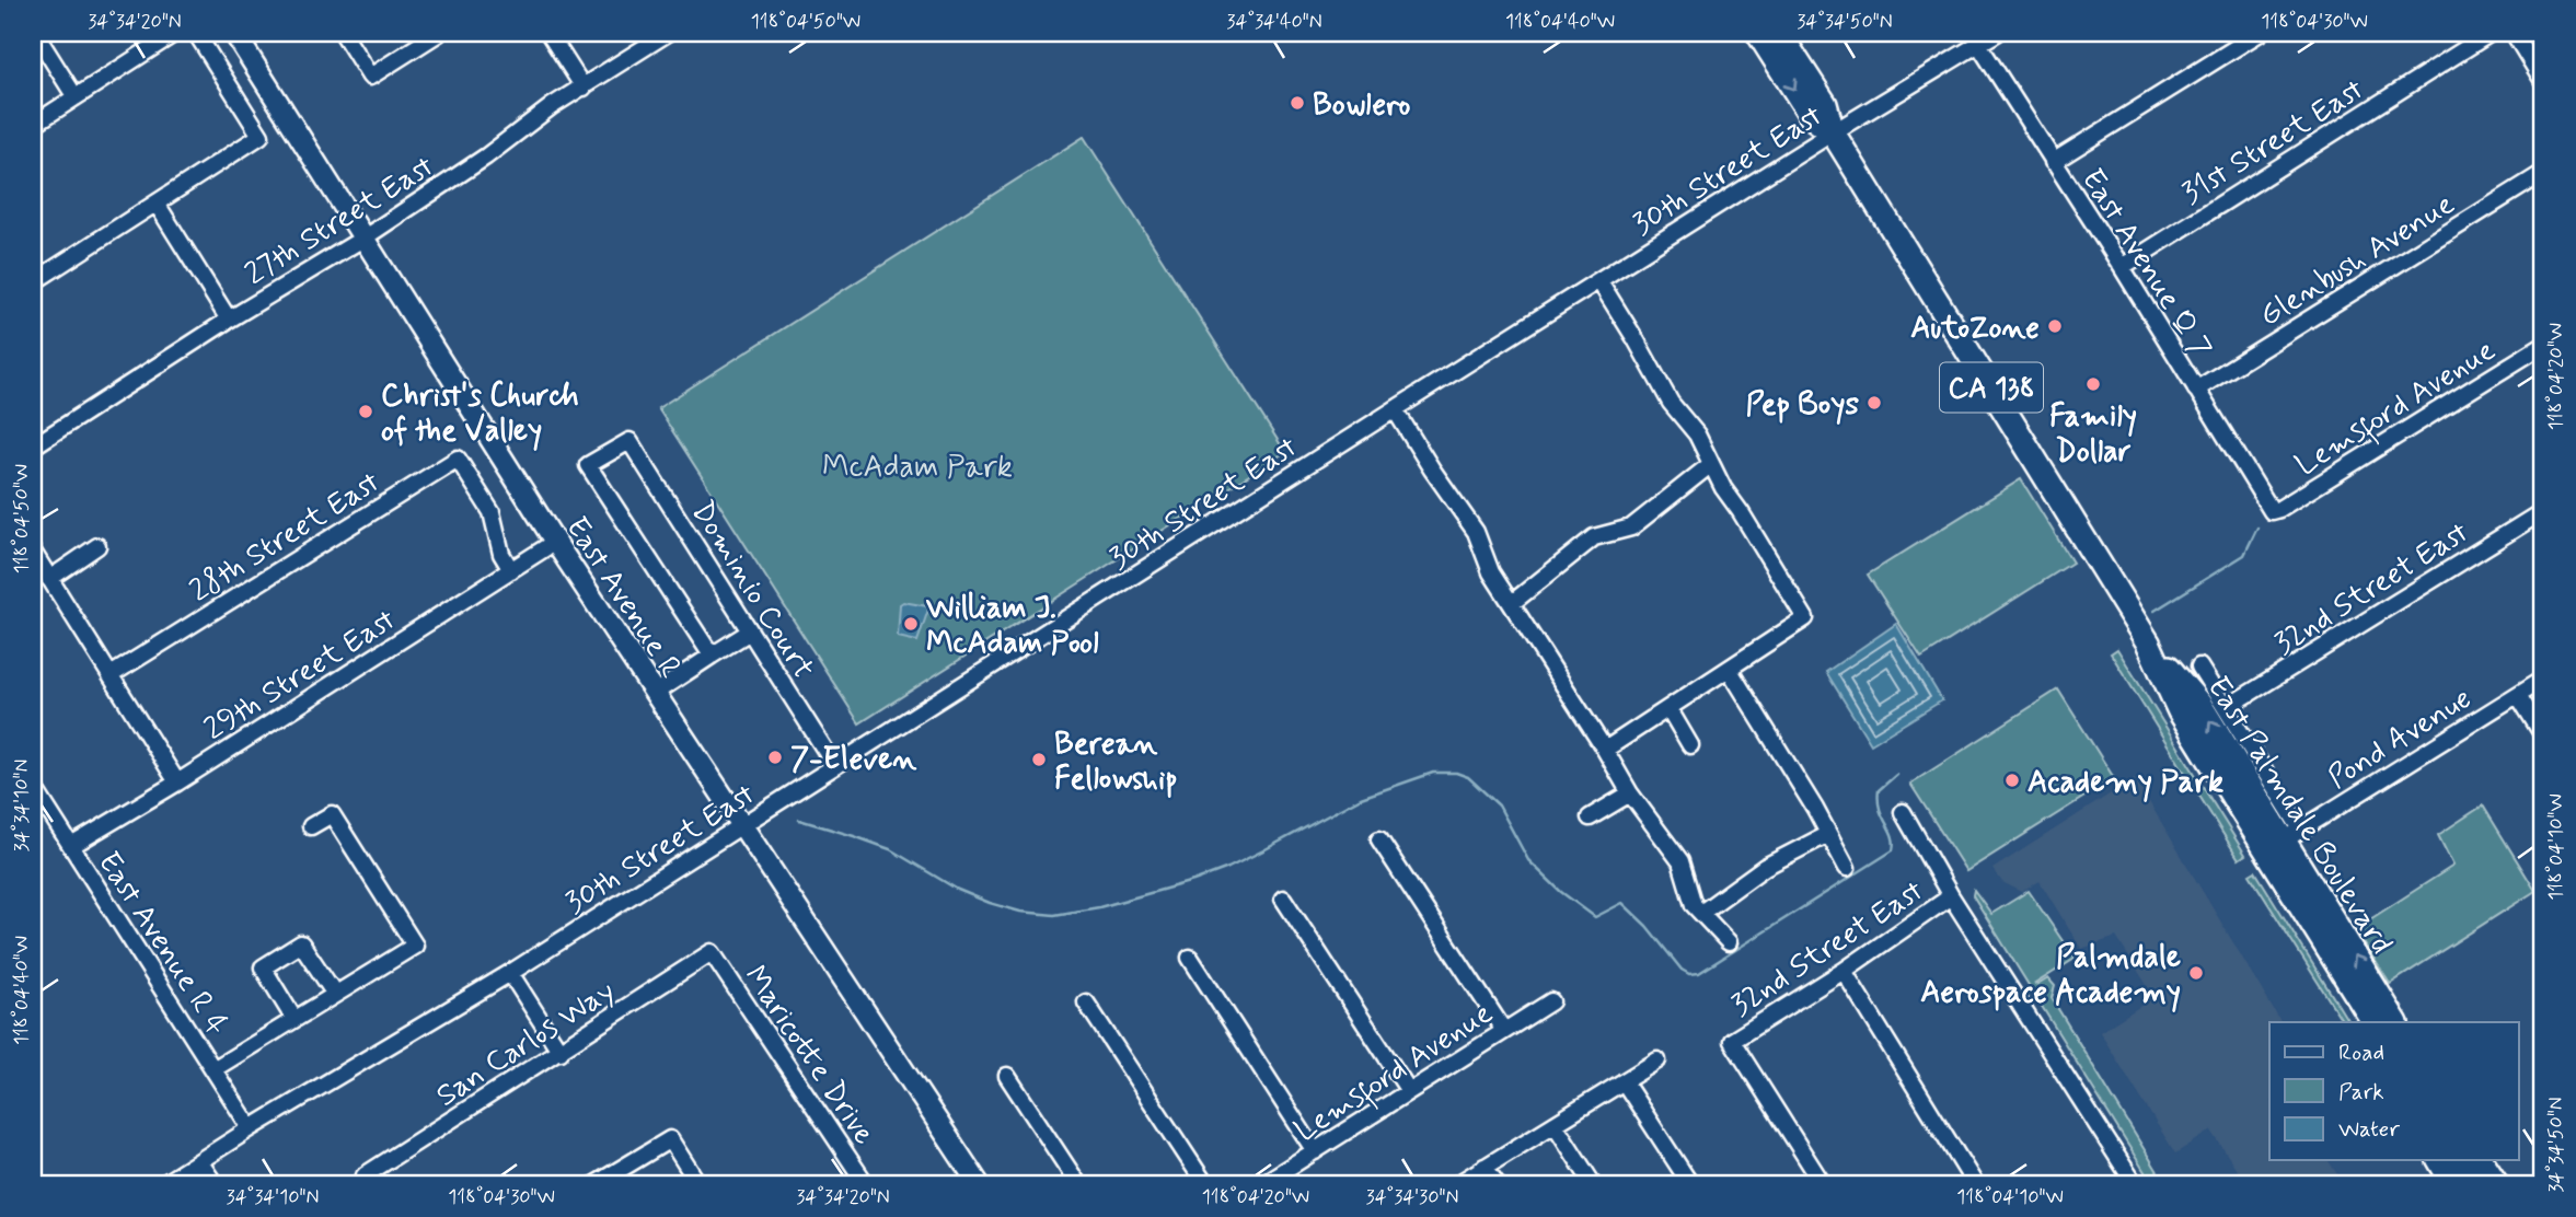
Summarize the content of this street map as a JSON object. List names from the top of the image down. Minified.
{"streets":{"highway":["CA 138","East Palmdale Boulevard"],"main road":["East Avenue R"],"street":["31st Street East","30th Street East","27th Street East","Glenbush Avenue","East Avenue Q 7","Lemsford Avenue","28th Street East","32nd Street East","Dominio Court","29th Street East","Pond Avenue","East Avenue R 4","San Carlos Way","Maricotte Drive"]},"crossings":[["31st Street East","East Avenue Q 7"],["30th Street East","East Avenue Q 7"],["30th Street East","Dominio Court"],["30th Street East","East Avenue R"],["30th Street East","East Palmdale Boulevard"],["30th Street East","East Avenue R 4"],["27th Street East","East Avenue R"],["Glenbush Avenue","East Avenue Q 7"],["East Avenue Q 7","Lemsford Avenue"],["28th Street East","29th Street East"],["East Avenue R","29th Street East"],["29th Street East","East Avenue R 4"],["Pond Avenue","East Palmdale Boulevard"],["San Carlos Way","Maricotte Drive"]],"parks":["McAdam Park"],"places":["Bowlero","AutoZone","Family Dollar","Pep Boys","Christ's Church of the Valley","William J. McAdam Pool","7-Eleven","Berean Fellowship","Academy Park","Palmdale Aerospace Academy"],"legend":["Road","Park","Water"],"coordinates":["34°34'20\"N","118°04'50\"W","34°34'40\"N","118°04'40\"W","34°34'50\"N","118°04'30\"W","118°04'20\"W","34°34'10\"N","118°04'10\"W","34°34'30\"N"]}
